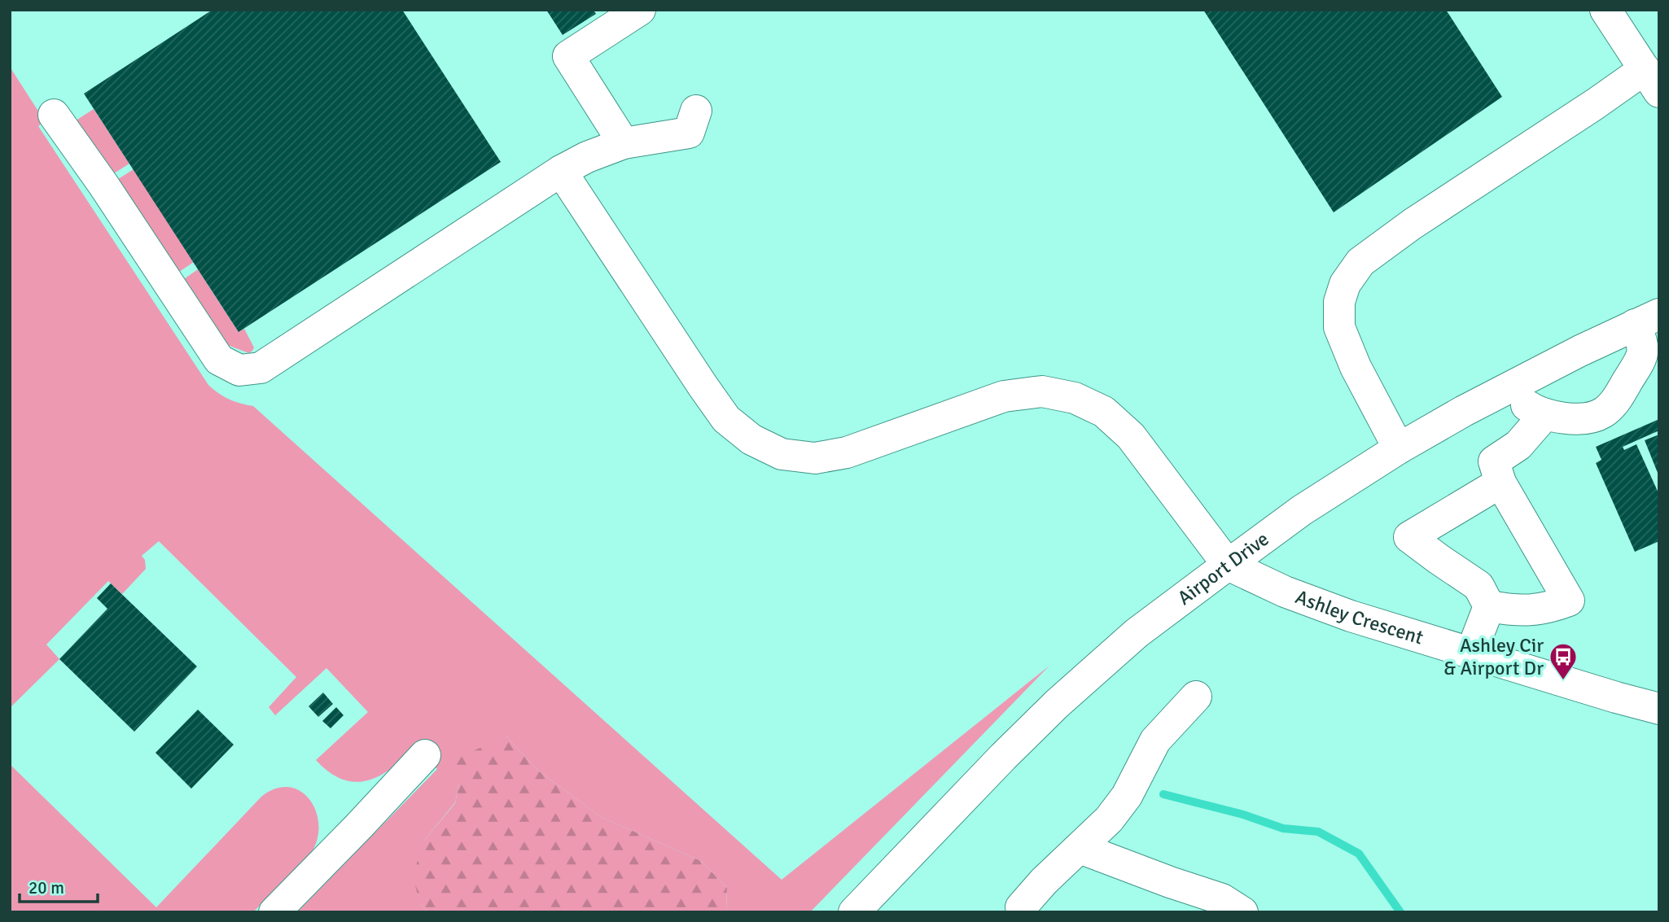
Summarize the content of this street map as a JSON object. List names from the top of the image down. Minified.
{"streets":{"street":["Airport Drive","Ashley Crescent"]},"crossings":[["Airport Drive","Ashley Crescent"]],"places":{"bus stop":["Ashley Cir & Airport Dr"]},"scale_bar":"20 m"}
